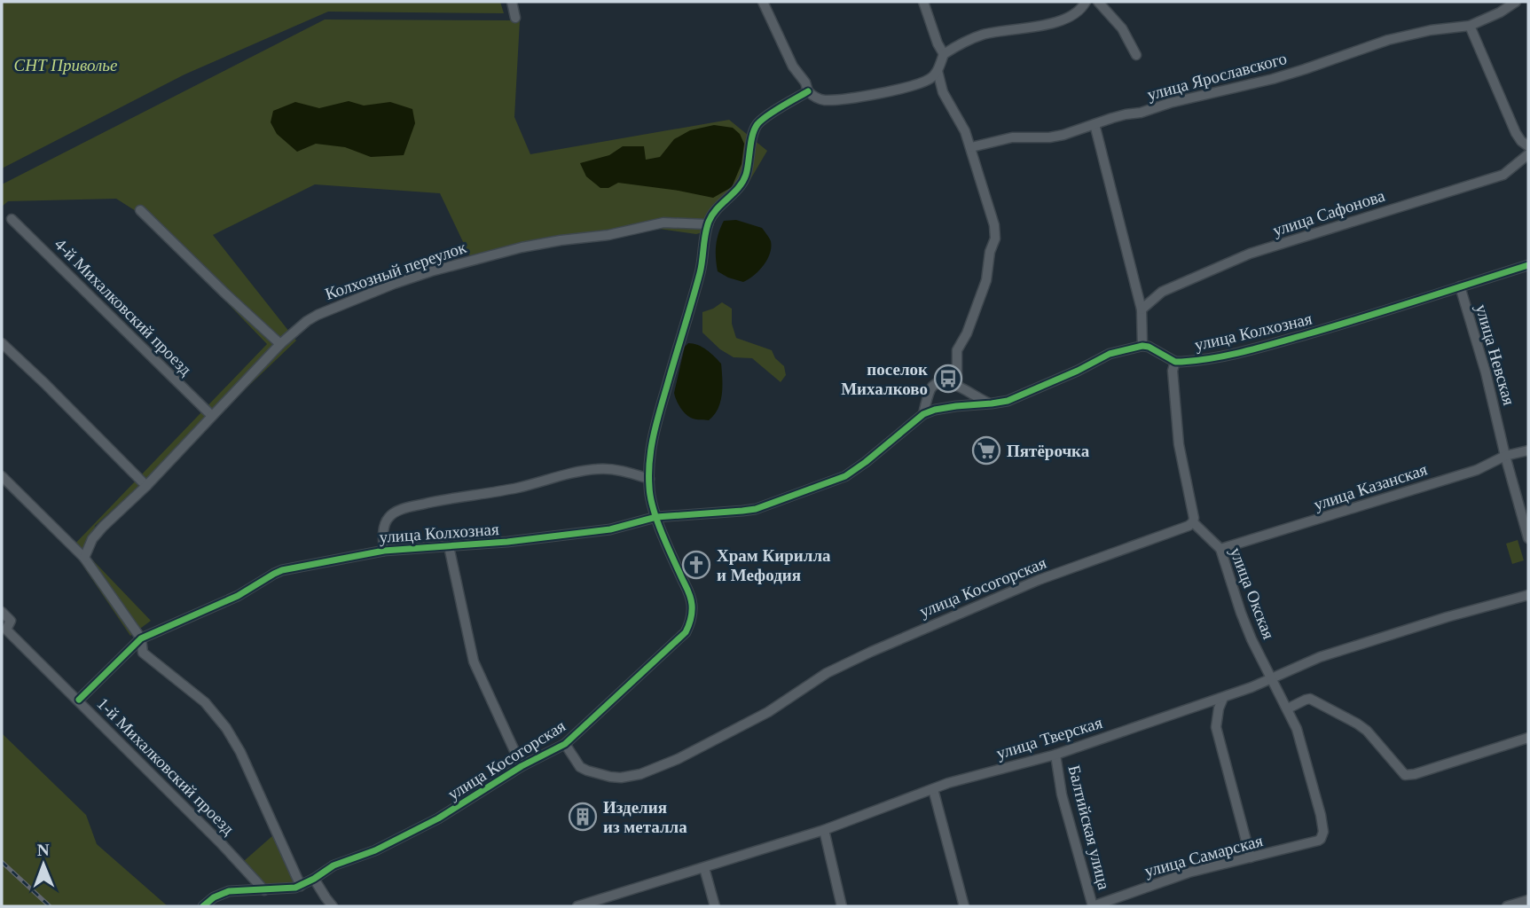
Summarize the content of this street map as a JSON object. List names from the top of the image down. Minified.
{"streets":{"street":["улица Ярославского","улица Сафонова","Колхозный переулок","4-й Михалковский проезд","улица Колхозная","улица Невская","улица Казанская","улица Косогорская","улица Окская","улица Тверская","1-й Михалковский проезд","Балтийская улица","улица Самарская"]},"crossings":[["Колхозный переулок","4-й Михалковский проезд"],["улица Колхозная","улица Невская"],["улица Колхозная","улица Косогорская"],["улица Колхозная","1-й Михалковский проезд"],["улица Невская","улица Казанская"],["улица Казанская","улица Окская"],["улица Косогорская","улица Окская"],["улица Окская","улица Тверская"],["улица Окская","улица Самарская"],["улица Тверская","Балтийская улица"],["Балтийская улица","улица Самарская"]],"parks":["СНТ Приволье"],"places":{"bus stop":["поселок Михалково"],"supermarket":["Пятёрочка"],"church":["Храм Кирилла и Мефодия"],"building":["Изделия из металла"]},"north":"top"}
